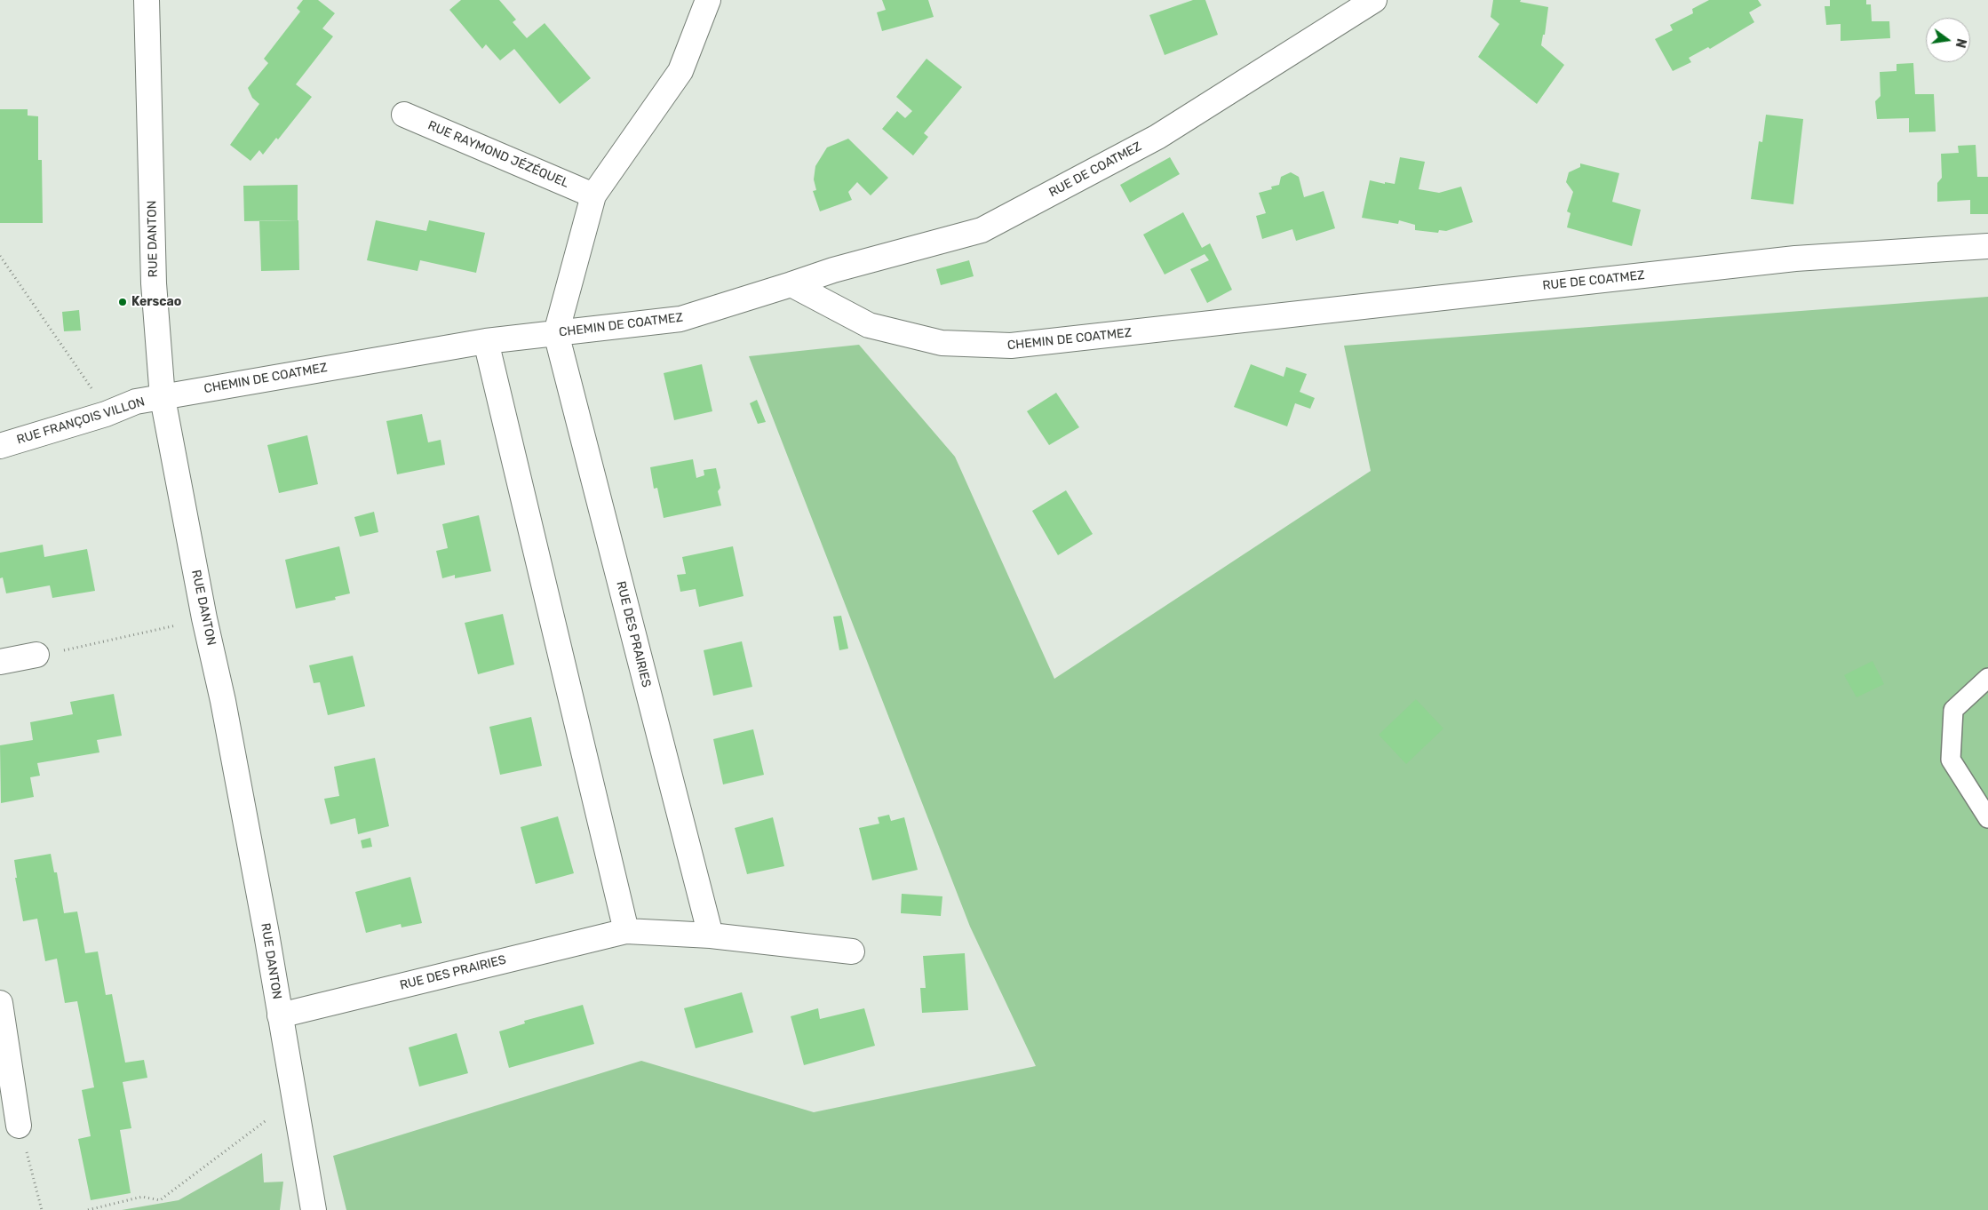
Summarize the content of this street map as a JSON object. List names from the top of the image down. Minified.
{"streets":{"street":["RUE RAYMOND JÉZÉQUEL","RUE DE COATMEZ","RUE DANTON","CHEMIN DE COATMEZ","RUE FRANÇOIS VILLON","RUE DES PRAIRIES"]},"crossings":[["RUE DE COATMEZ","CHEMIN DE COATMEZ"],["RUE DANTON","CHEMIN DE COATMEZ"],["RUE DANTON","RUE FRANÇOIS VILLON"],["RUE DANTON","RUE DES PRAIRIES"],["CHEMIN DE COATMEZ","RUE FRANÇOIS VILLON"],["CHEMIN DE COATMEZ","RUE DES PRAIRIES"]],"places":["Kerscao"],"north":"right"}
